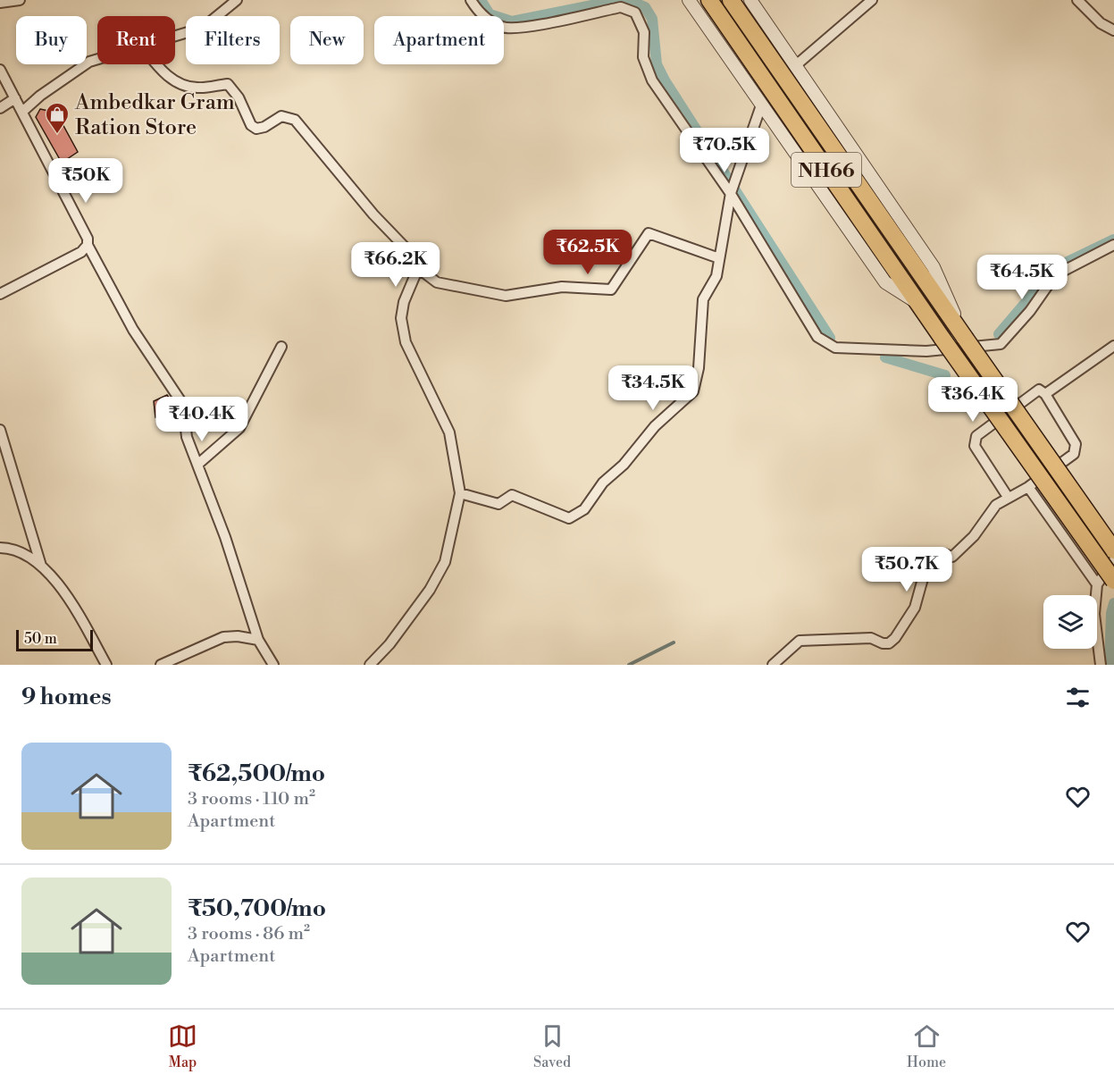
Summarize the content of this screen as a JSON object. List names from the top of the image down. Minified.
{"streets":{"highway":["NH66"]},"places":{"shop":["Ambedkar Gram Ration Store"]},"scale_bar":"50 m","page":{"chip":["Buy","Rent","Filters","New","Apartment"],"price":["₹70.5K","₹50K","₹62.5K","₹66.2K","₹64.5K","₹34.5K","₹36.4K","₹40.4K","₹50.7K"],"scale":"50 m","heading":"9 homes","list":[{"name":"₹62,500/mo","note":"3 rooms · 110 m² · Apartment"},{"name":"₹50,700/mo","note":"3 rooms · 86 m² · Apartment"}],"tabs":["Map","Saved","Home"]}}
